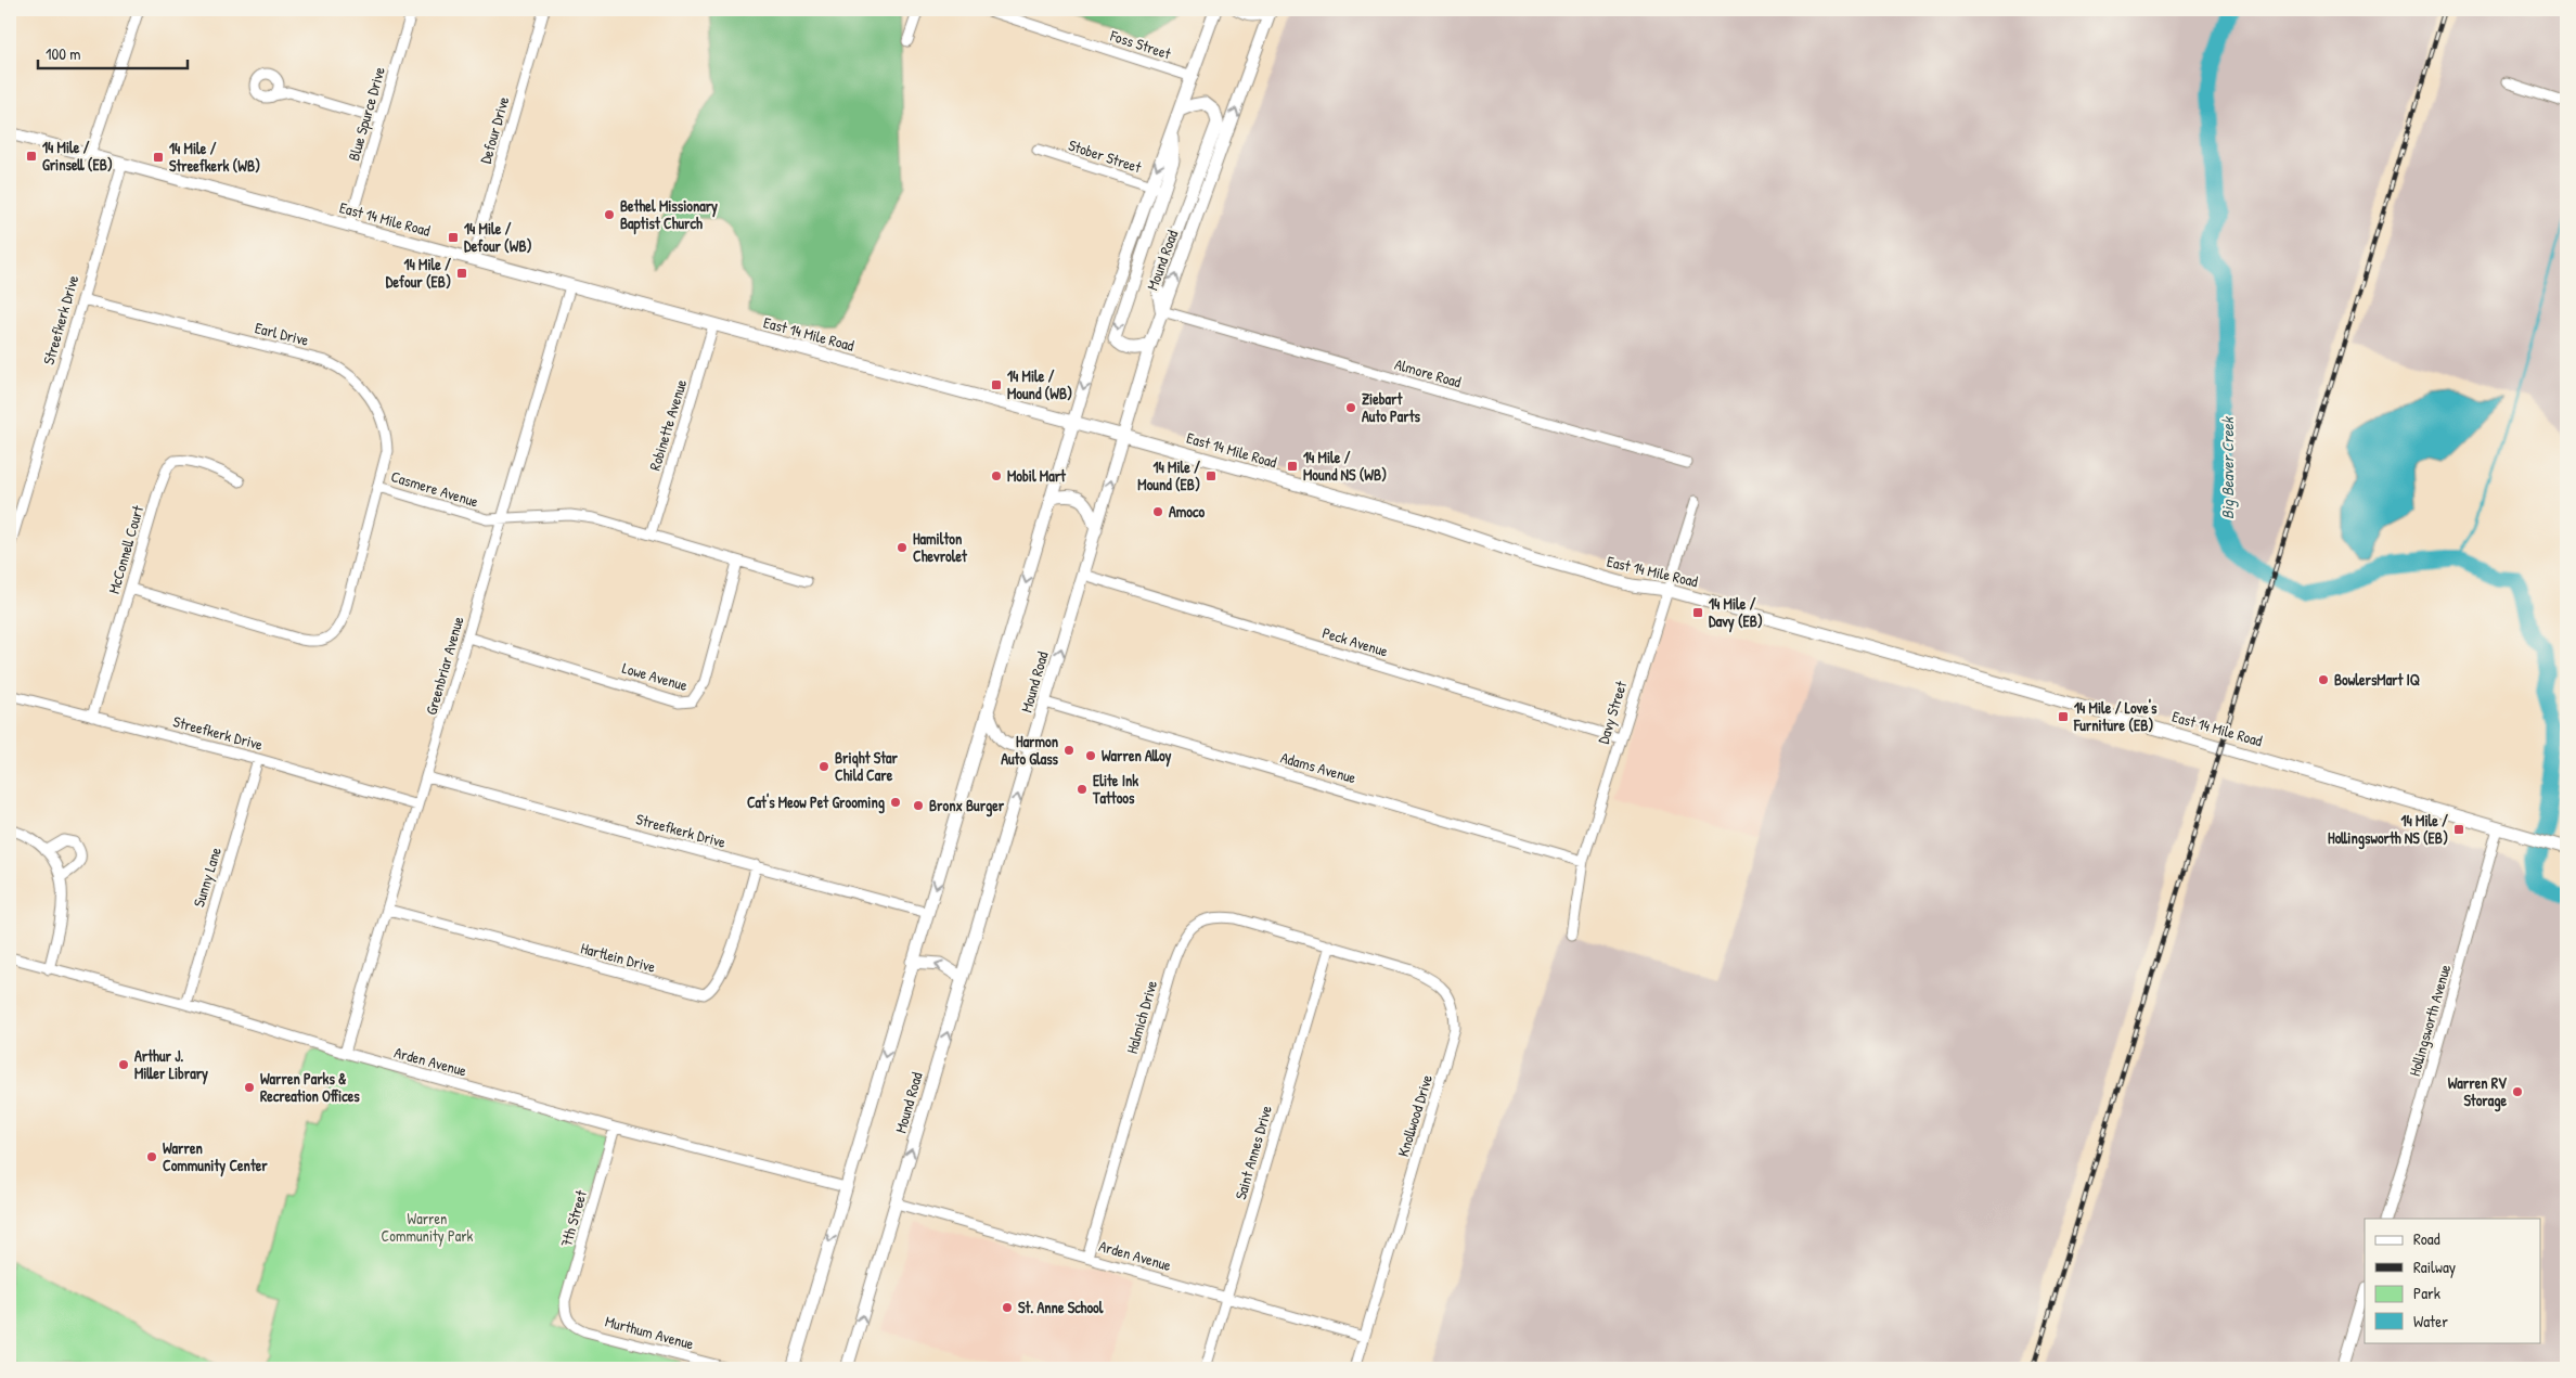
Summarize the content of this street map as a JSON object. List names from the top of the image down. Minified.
{"streets":{"main road":["East 14 Mile Road","Mound Road"],"street":["Foss Street","Blue Spurce Drive","Defour Drive","Stober Street","Streefkerk Drive","Earl Drive","Almore Road","Robinette Avenue","Casmere Avenue","McConnell Court","Peck Avenue","Greenbriar Avenue","Lowe Avenue","Davy Street","Adams Avenue","Sunny Lane","Hartlein Drive","Halmich Drive","Hollingsworth Avenue","Arden Avenue","Knollwood Drive","Saint Annes Drive","7th Street","Murthum Avenue"]},"crossings":[["Blue Spurce Drive","East 14 Mile Road"],["Defour Drive","East 14 Mile Road"],["East 14 Mile Road","Mound Road"],["East 14 Mile Road","Streefkerk Drive"],["East 14 Mile Road","Robinette Avenue"],["East 14 Mile Road","Greenbriar Avenue"],["East 14 Mile Road","Davy Street"],["East 14 Mile Road","Hollingsworth Avenue"],["Mound Road","Almore Road"],["Mound Road","Peck Avenue"],["Mound Road","Adams Avenue"],["Mound Road","Arden Avenue"],["Streefkerk Drive","Earl Drive"],["Streefkerk Drive","McConnell Court"],["Streefkerk Drive","Greenbriar Avenue"],["Streefkerk Drive","Sunny Lane"],["Streefkerk Drive","Hartlein Drive"],["Earl Drive","Casmere Avenue"],["Robinette Avenue","Casmere Avenue"],["Casmere Avenue","McConnell Court"],["Casmere Avenue","Greenbriar Avenue"],["Casmere Avenue","Lowe Avenue"],["Peck Avenue","Davy Street"],["Greenbriar Avenue","Lowe Avenue"],["Greenbriar Avenue","Hartlein Drive"],["Greenbriar Avenue","Arden Avenue"],["Davy Street","Adams Avenue"],["Sunny Lane","Arden Avenue"],["Halmich Drive","Arden Avenue"],["Halmich Drive","Knollwood Drive"],["Halmich Drive","Saint Annes Drive"],["Arden Avenue","Knollwood Drive"],["Arden Avenue","Saint Annes Drive"],["Arden Avenue","7th Street"],["Knollwood Drive","Saint Annes Drive"],["7th Street","Murthum Avenue"]],"water":["Big Beaver Creek"],"parks":["Warren Community Park"],"places":{"transit":["14 Mile / Grinsell (EB)","14 Mile / Streefkerk (WB)","14 Mile / Defour (WB)","14 Mile / Defour (EB)","14 Mile / Mound (WB)","14 Mile / Mound NS (WB)","14 Mile / Mound (EB)","14 Mile / Davy (EB)","14 Mile / Love's Furniture (EB)","14 Mile / Hollingsworth NS (EB)"],"other":["Bethel Missionary Baptist Church","Ziebart Auto Parts","Mobil Mart","Amoco","Hamilton Chevrolet","BowlersMart IQ","Harmon Auto Glass","Warren Alloy","Bright Star Child Care","Elite Ink Tattoos","Cat's Meow Pet Grooming","Bronx Burger","Arthur J. Miller Library","Warren Parks & Recreation Offices","Warren RV Storage","Warren Community Center","St. Anne School"]},"legend":["Road","Railway","Park","Water"],"scale_bar":"100 m"}
